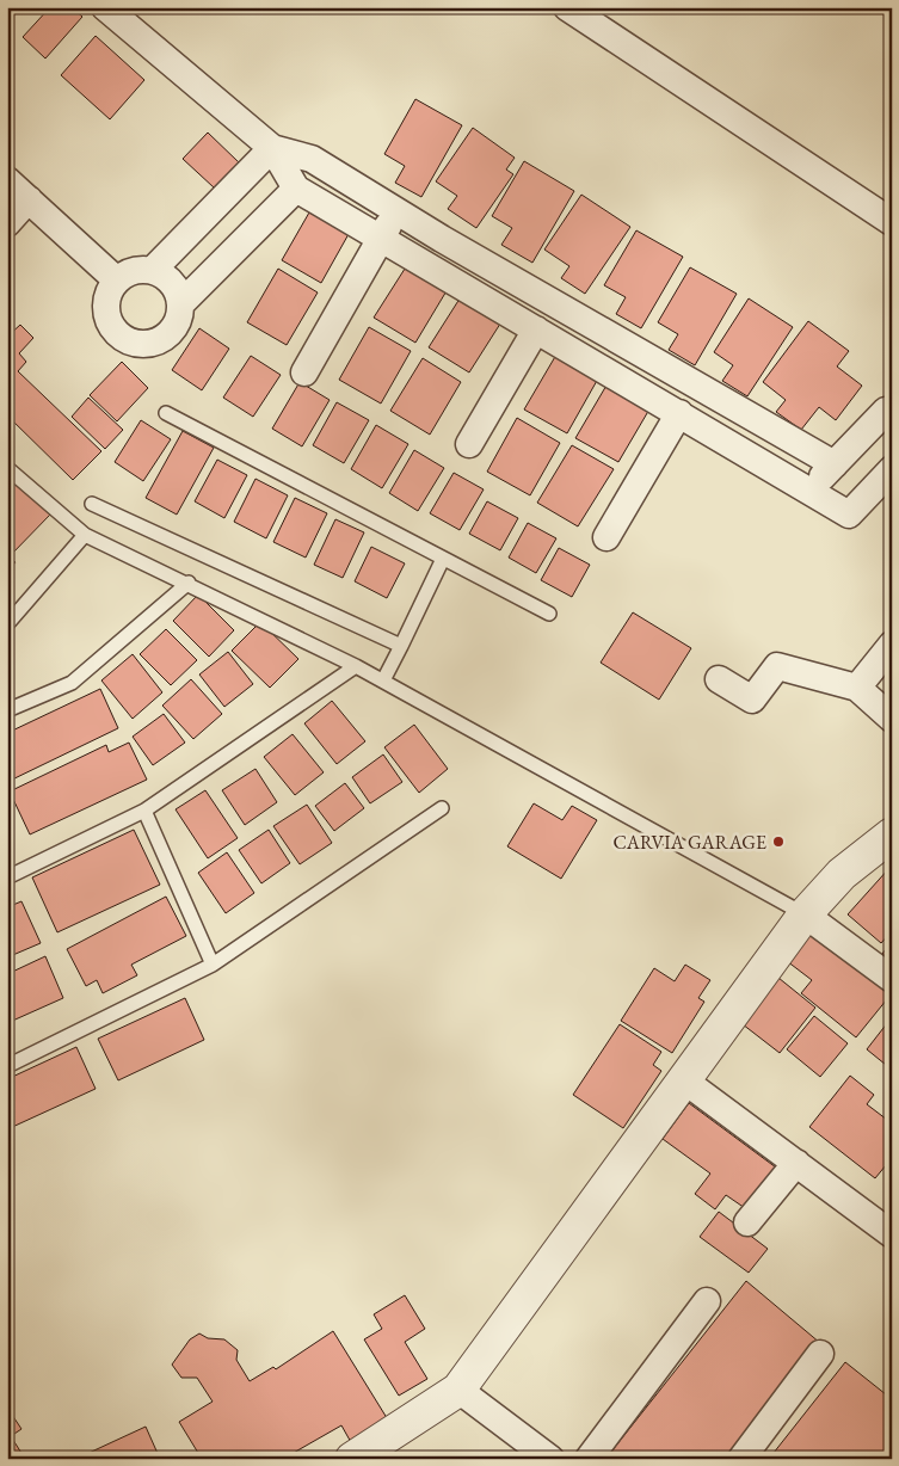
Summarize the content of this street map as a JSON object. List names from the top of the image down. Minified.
{"places":["CARVIA GARAGE"]}
